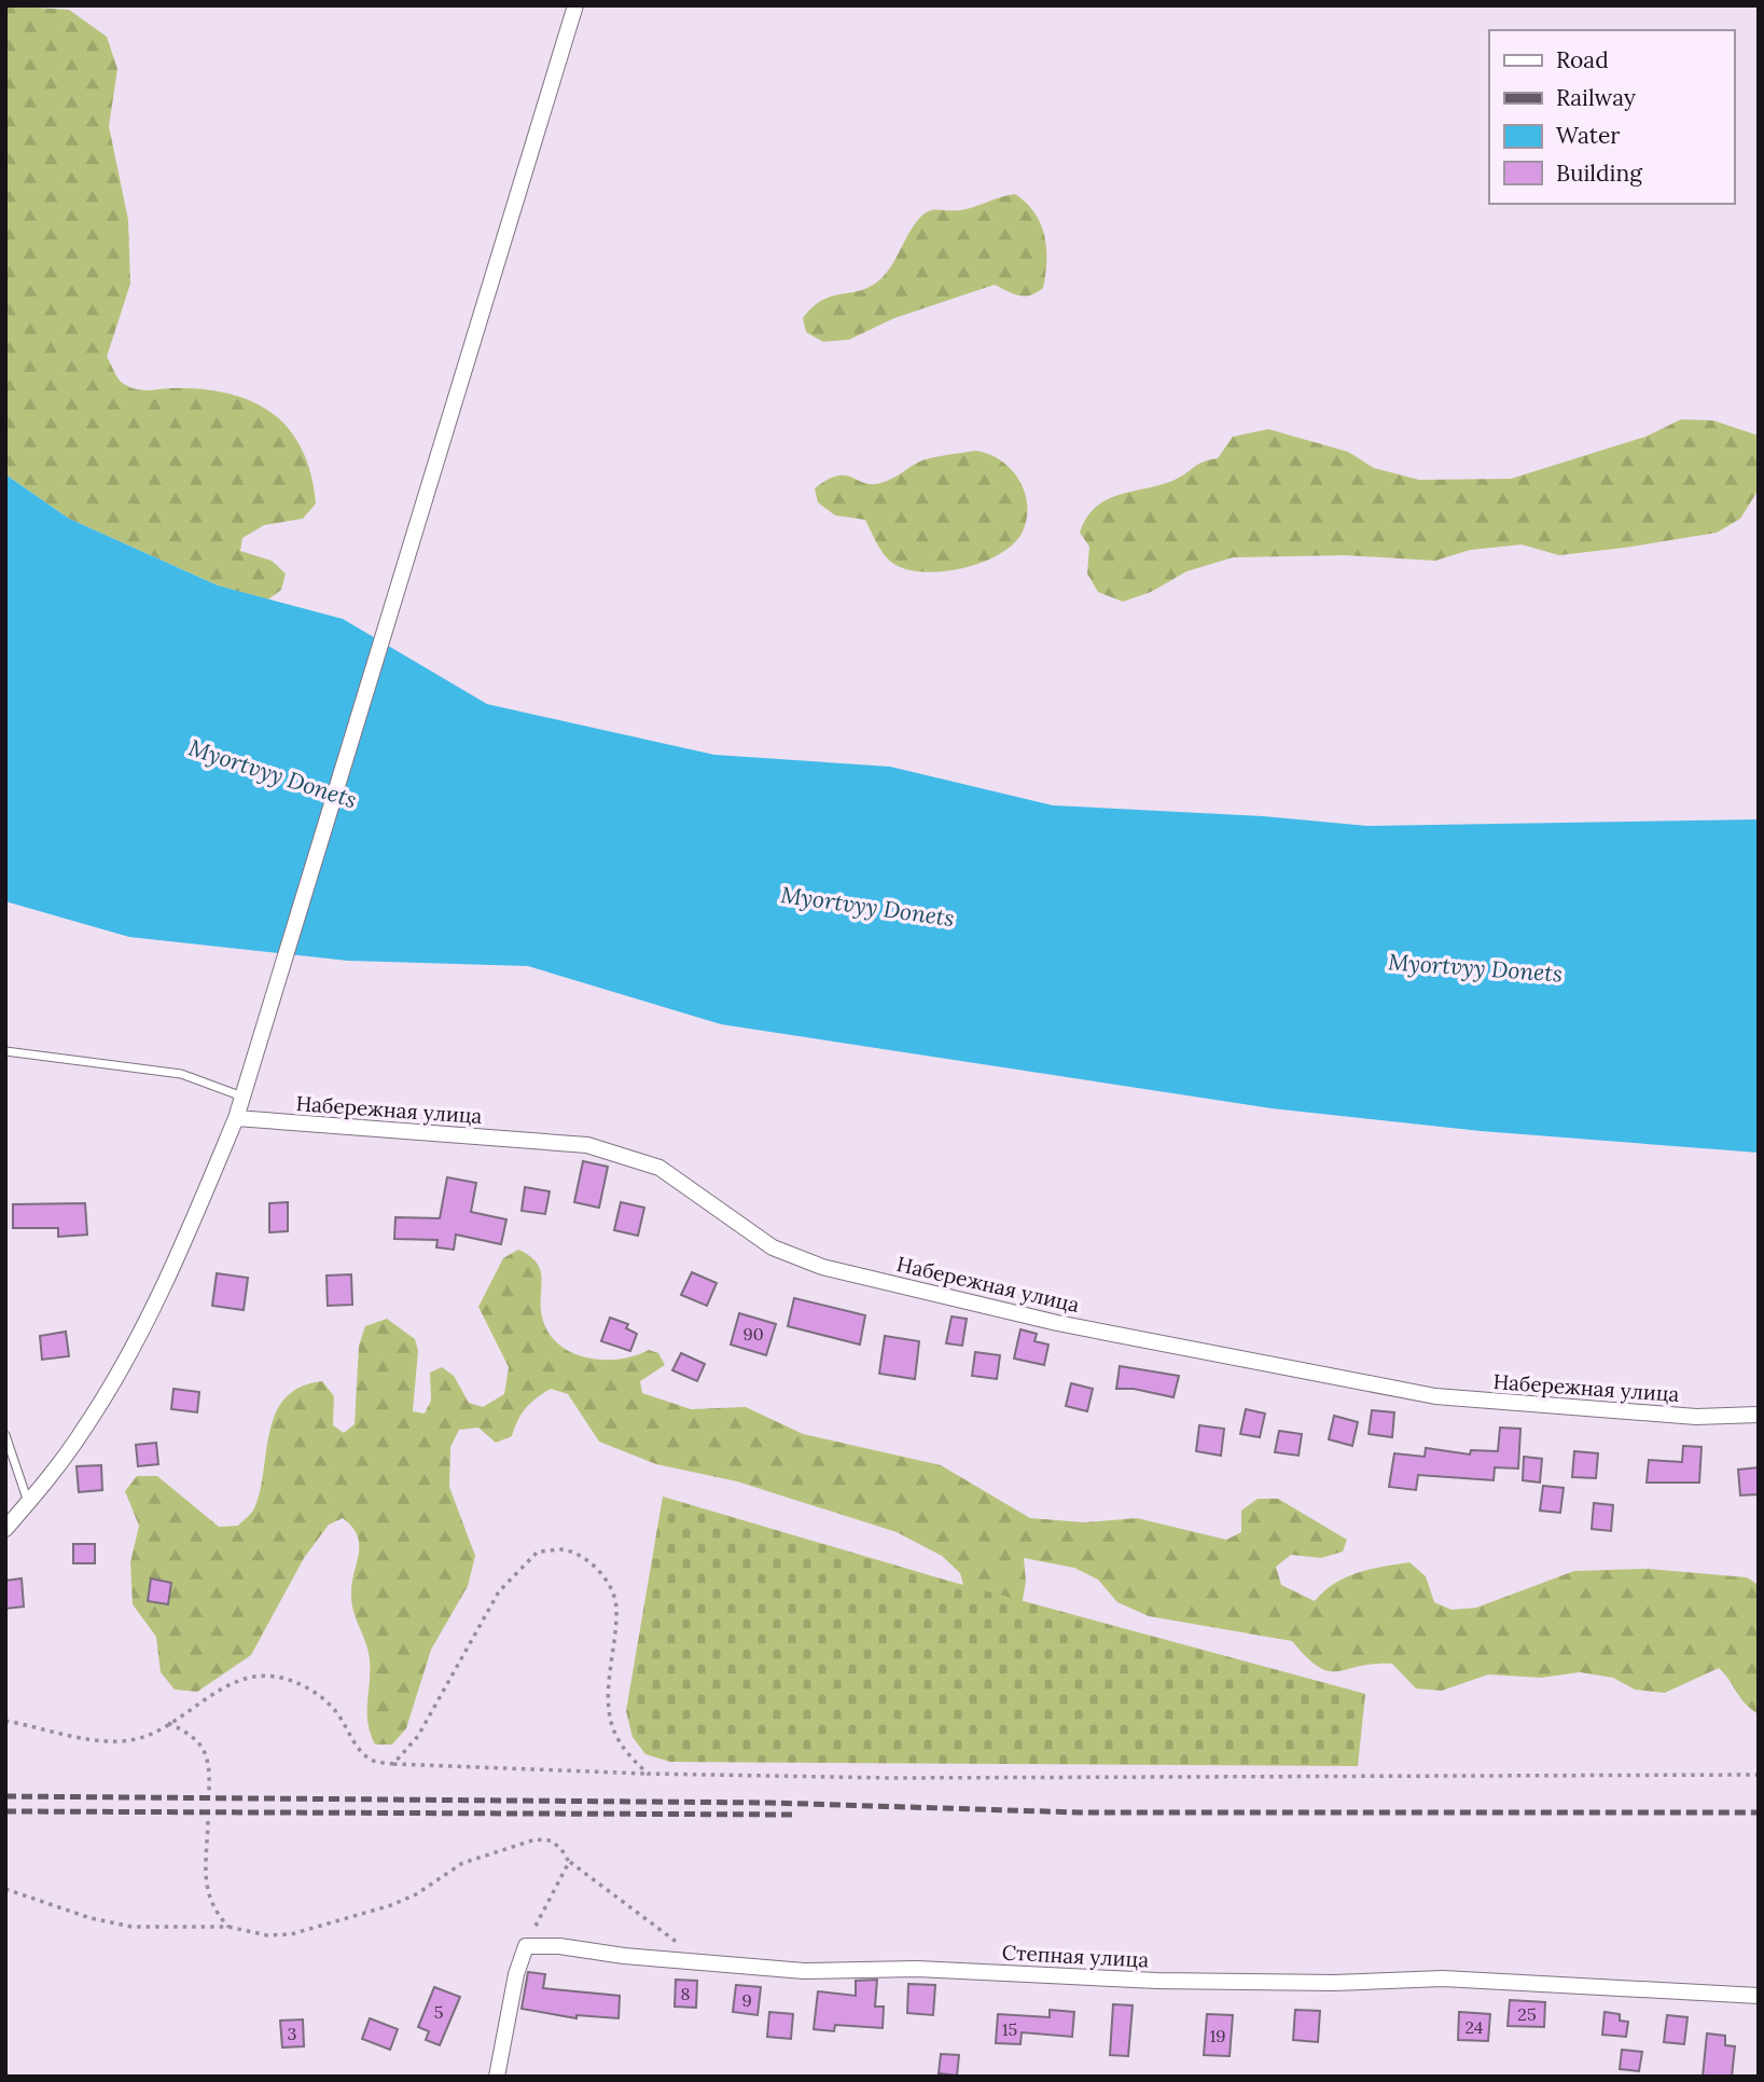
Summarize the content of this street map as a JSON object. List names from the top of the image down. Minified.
{"streets":{"street":["Набережная улица","Степная улица"]},"water":["Myortvyy Donets"],"house_numbers":["90","8","9","5","25","24","15","3","19"],"legend":["Road","Railway","Water","Building"]}
